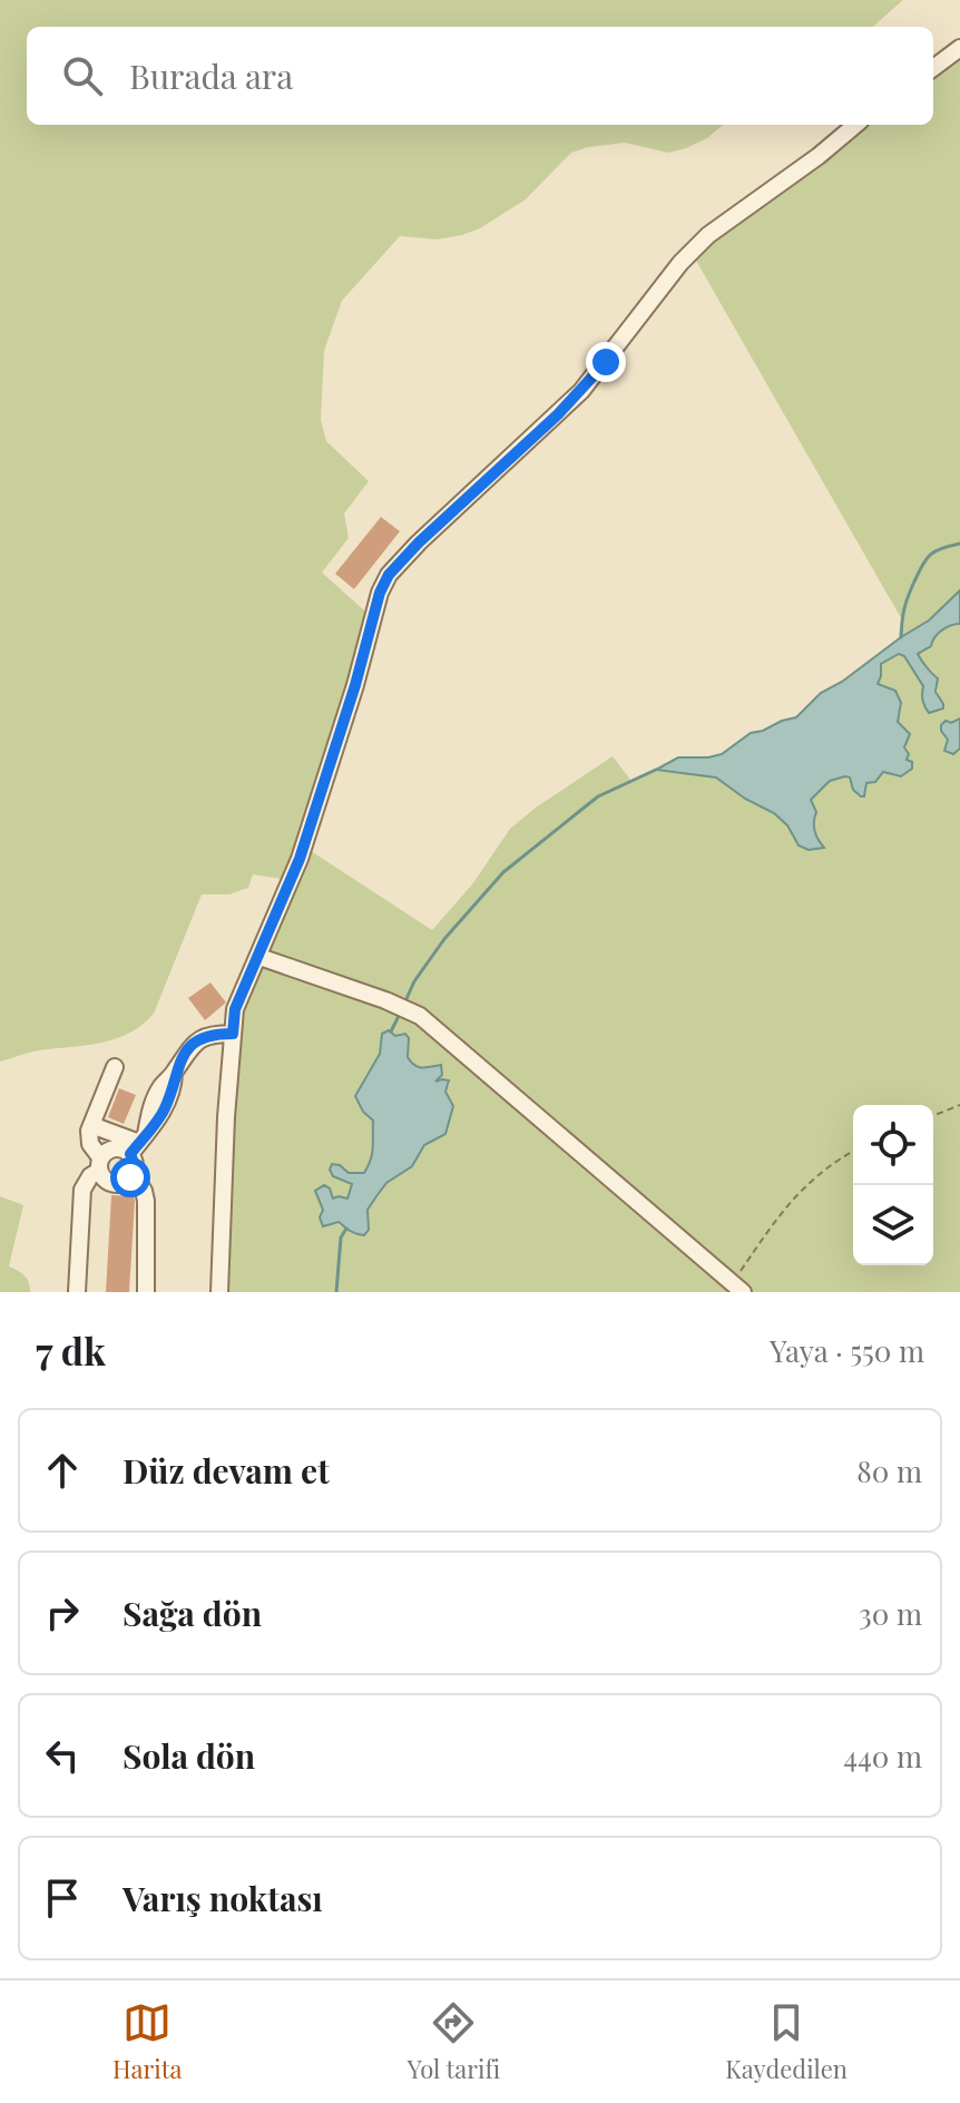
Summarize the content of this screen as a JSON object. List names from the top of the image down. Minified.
{"page":{"search":"Burada ara","heading":["7 dk","Yaya · 550 m"],"list":[["Düz devam et","80 m"],["Sağa dön","30 m"],["Sola dön","440 m"],"Varış noktası"],"nav":["Harita","Yol tarifi","Kaydedilen"]}}
